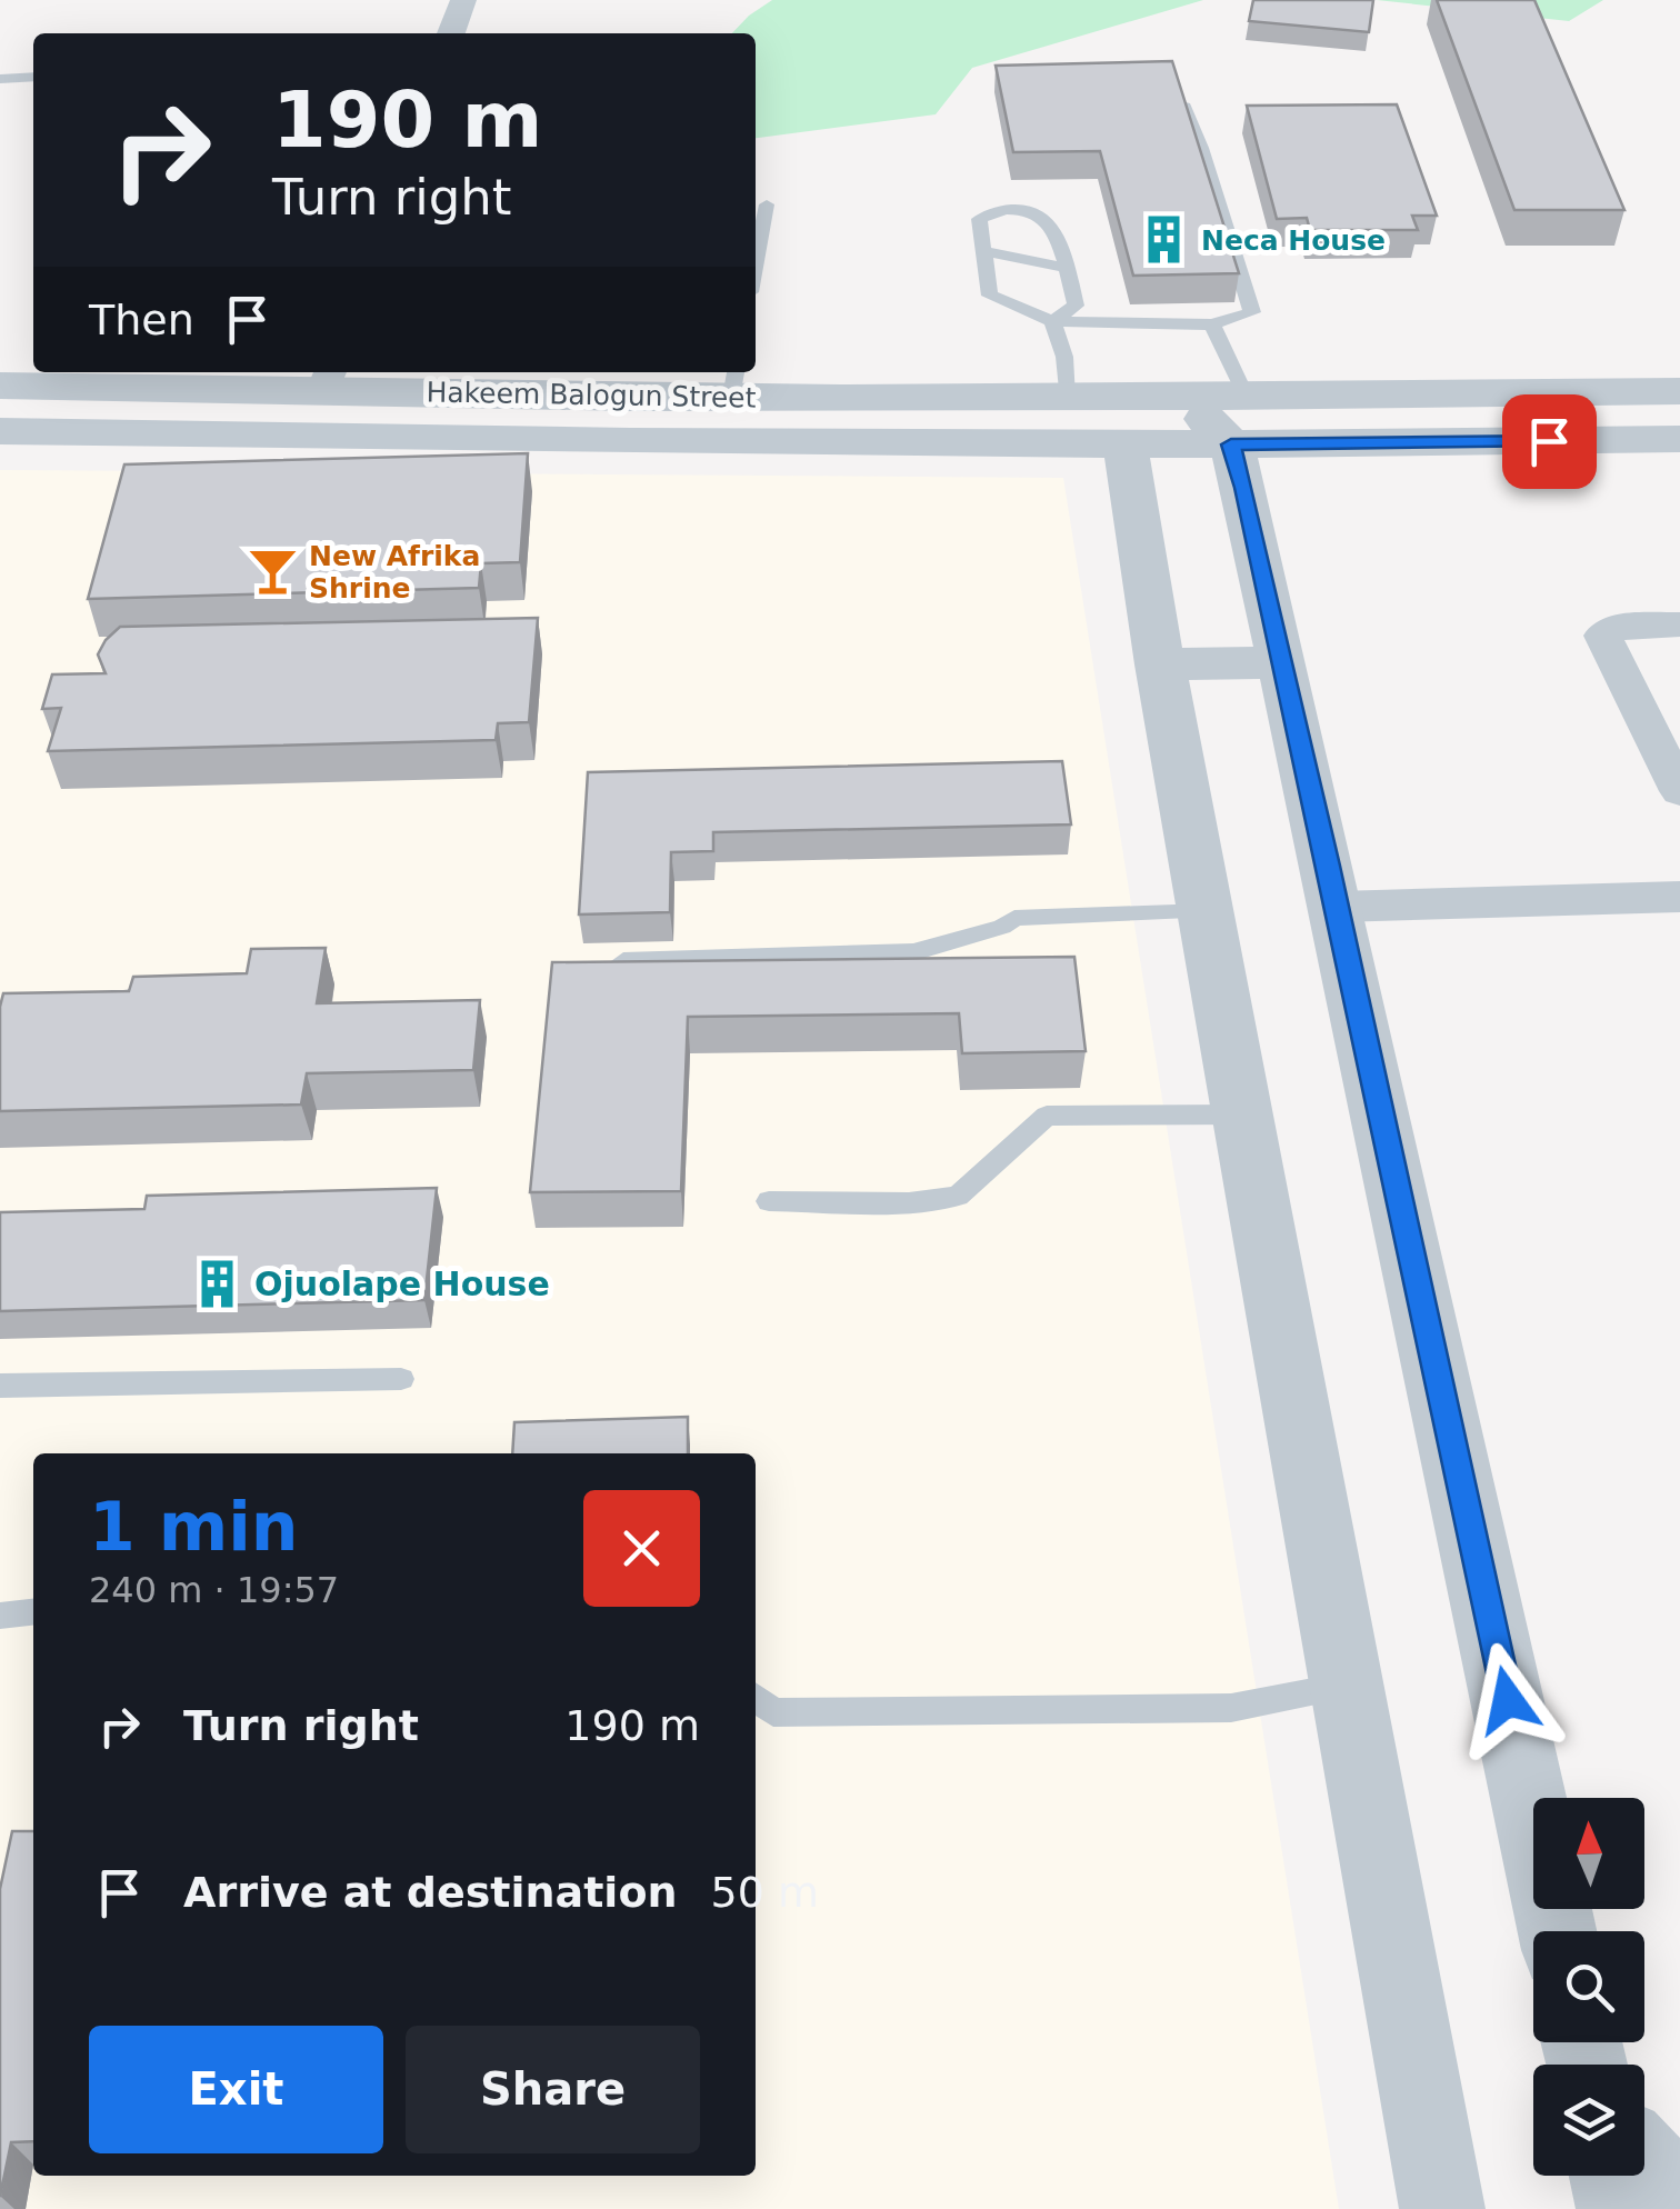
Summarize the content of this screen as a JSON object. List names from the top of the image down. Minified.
{"streets":{"street":["Hakeem Balogun Street"]},"places":{"building":["Neca House","Ojuolape House"],"bar":["New Afrika Shrine"]},"north":"top","page":{"turn":["190 m","Turn right"],"then":"Then","heading":["1 min","240 m · 19:57"],"list":[{"name":"Turn right","value":"190 m"},{"name":"Arrive at destination","value":"50 m"}],"buttons":["Exit","Share"]}}
